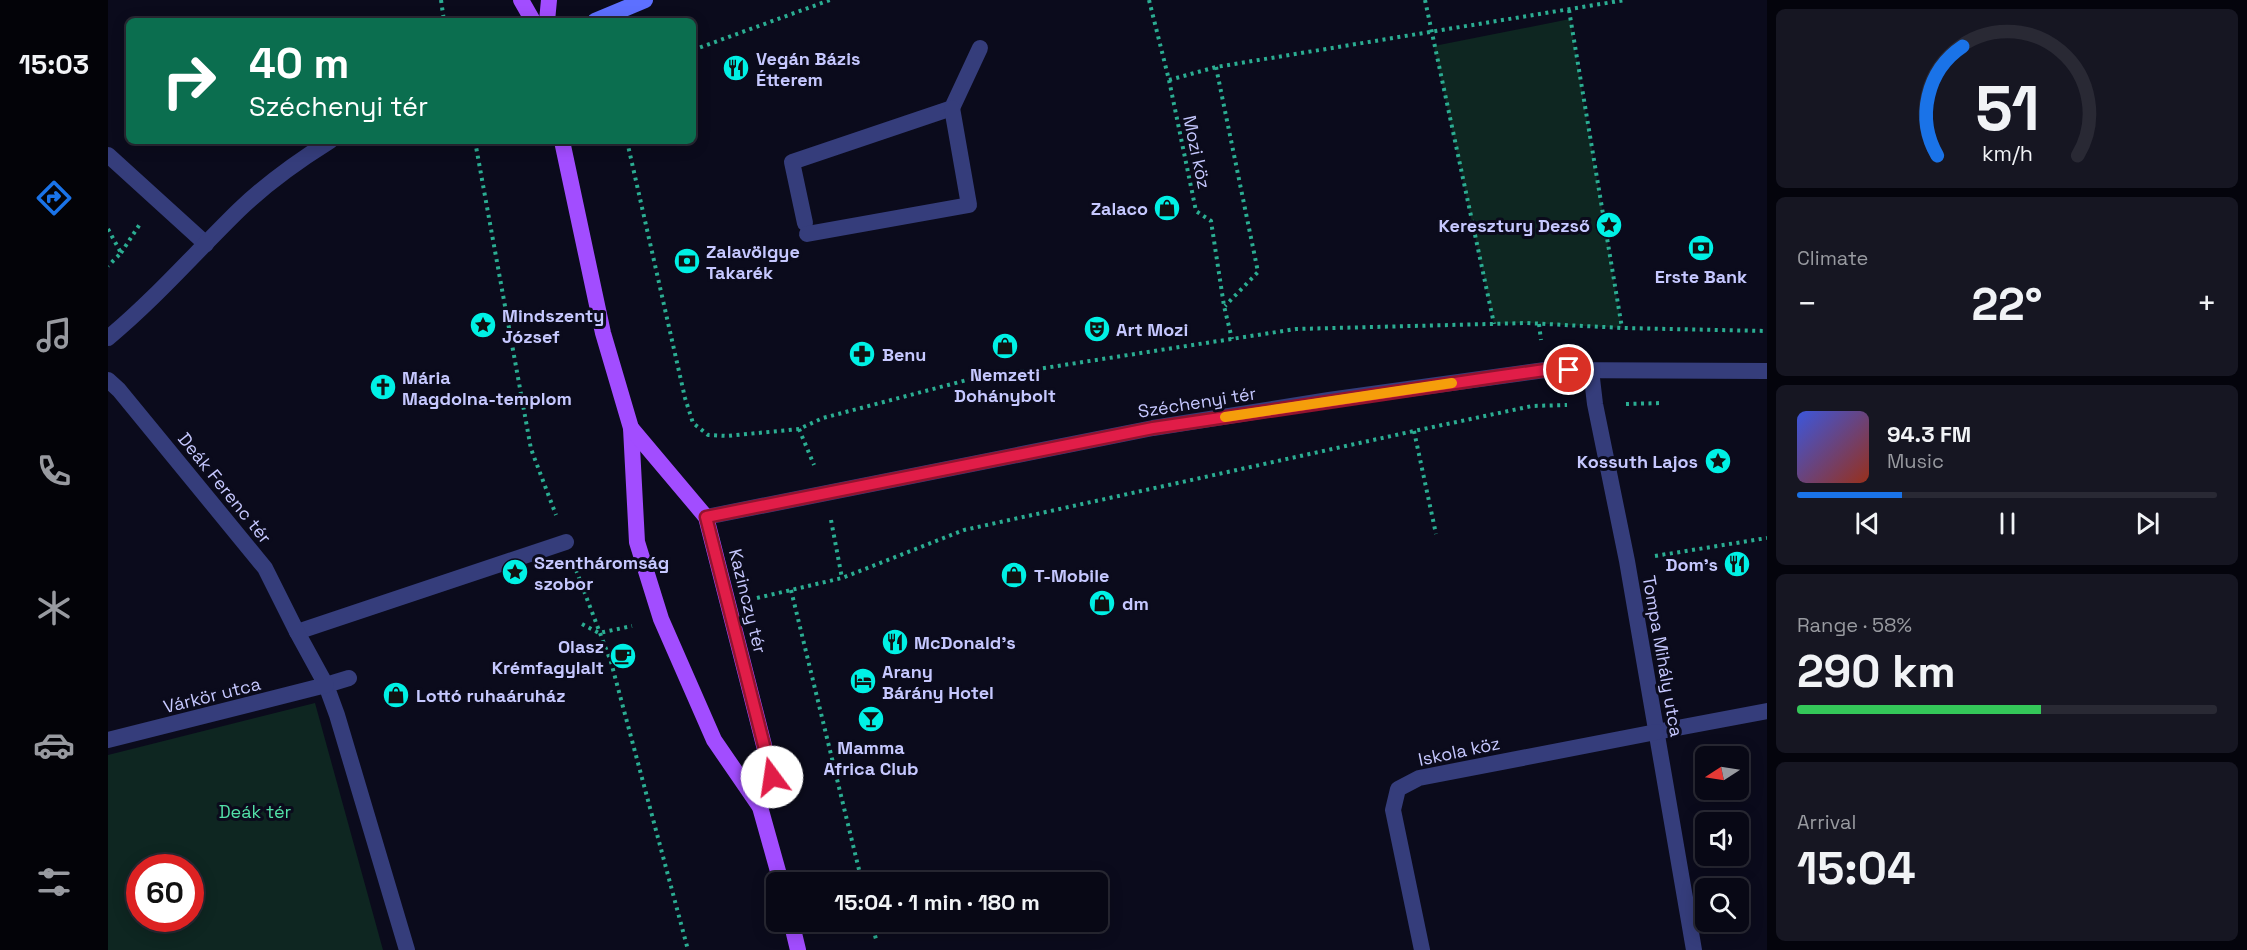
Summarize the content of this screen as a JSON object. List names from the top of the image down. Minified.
{"streets":{"main road":["Kazinczy tér"],"street":["Széchenyi tér","Deák Ferenc tér","Tompa Mihály utca","Várkör utca","Iskola köz"],"path":["Mozi köz"]},"crossings":[["Széchenyi tér","Kazinczy tér"],["Széchenyi tér","Tompa Mihály utca"],["Deák Ferenc tér","Várkör utca"],["Tompa Mihály utca","Iskola köz"]],"parks":["Deák tér"],"places":{"restaurant":["Vegán Bázis Étterem","Dom's","McDonald's"],"shop":["Zalaco","Nemzeti Dohánybolt","T-Mobile","dm","Lottó ruhaáruház"],"place":["Keresztury Dezső","Mindszenty József","Kossuth Lajos","Szentháromság szobor"],"bank":["Erste Bank","Zalavölgye Takarék"],"theatre":["Art Mozi"],"pharmacy":["Benu"],"church":["Mária Magdolna-templom"],"cafe":["Olasz Krémfagylalt"],"hotel":["Arany Bárány Hotel"],"bar":["Mamma Africa Club"]},"north":"left","page":{"tabs":"15:03","turn":["40 m","Széchenyi tér"],"tile":["Climate",["Range · 58%","290 km"],["Arrival","15:04"]],"heat":["−","22°","+"],"song":["94.3 FM","Music"],"limit":"60","trip":"15:04 · 1 min · 180 m","gauge":["51","km/h"]}}
